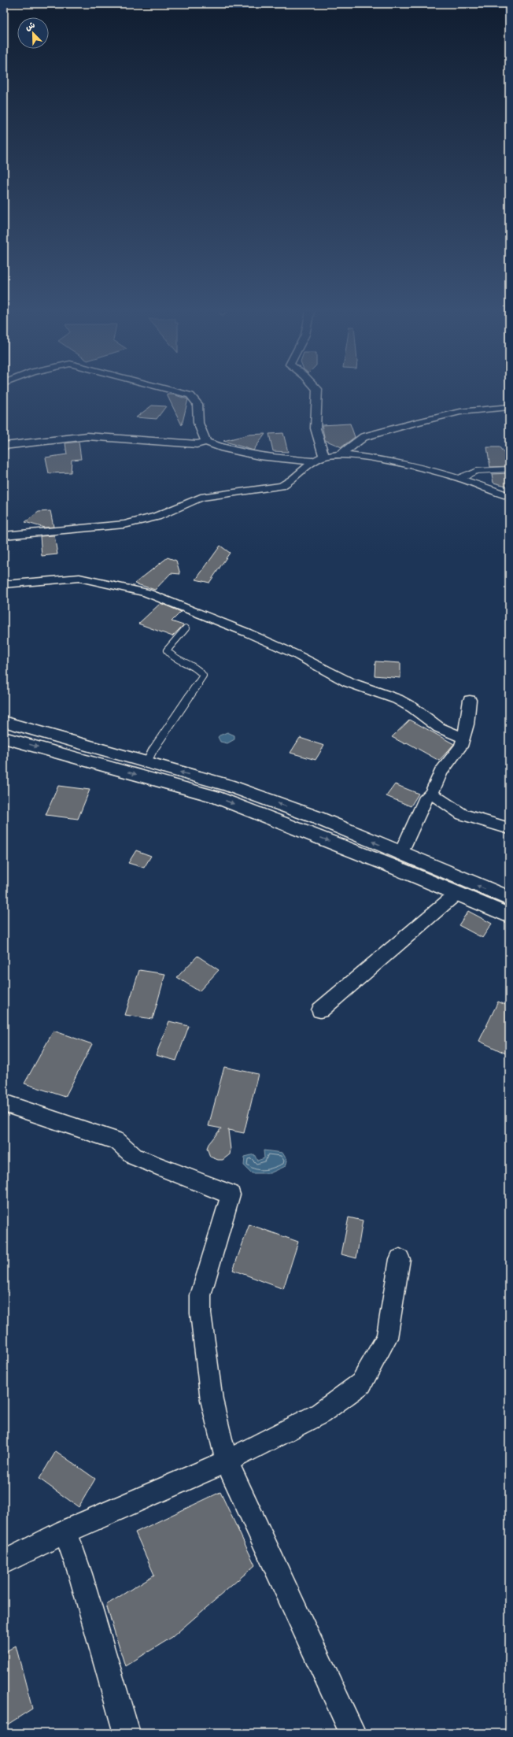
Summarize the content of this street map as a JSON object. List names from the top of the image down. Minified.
{"north":"top left"}
